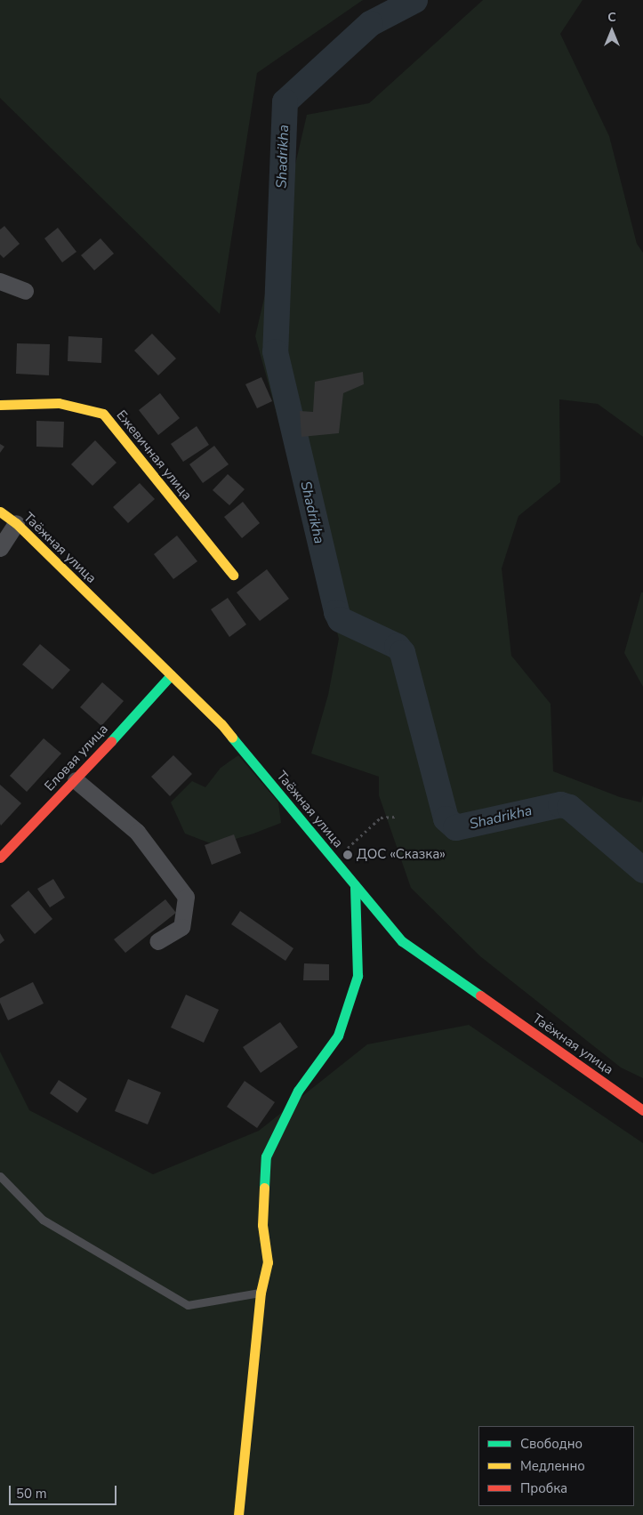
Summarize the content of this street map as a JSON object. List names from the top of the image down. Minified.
{"streets":{"street":["Ежевичная улица","Таёжная улица","Еловая улица"]},"crossings":[["Таёжная улица","Еловая улица"]],"water":["Shadrikha"],"places":["ДОС «Сказка»"],"legend":["Свободно","Медленно","Пробка"],"scale_bar":"50 m","north":"top"}
